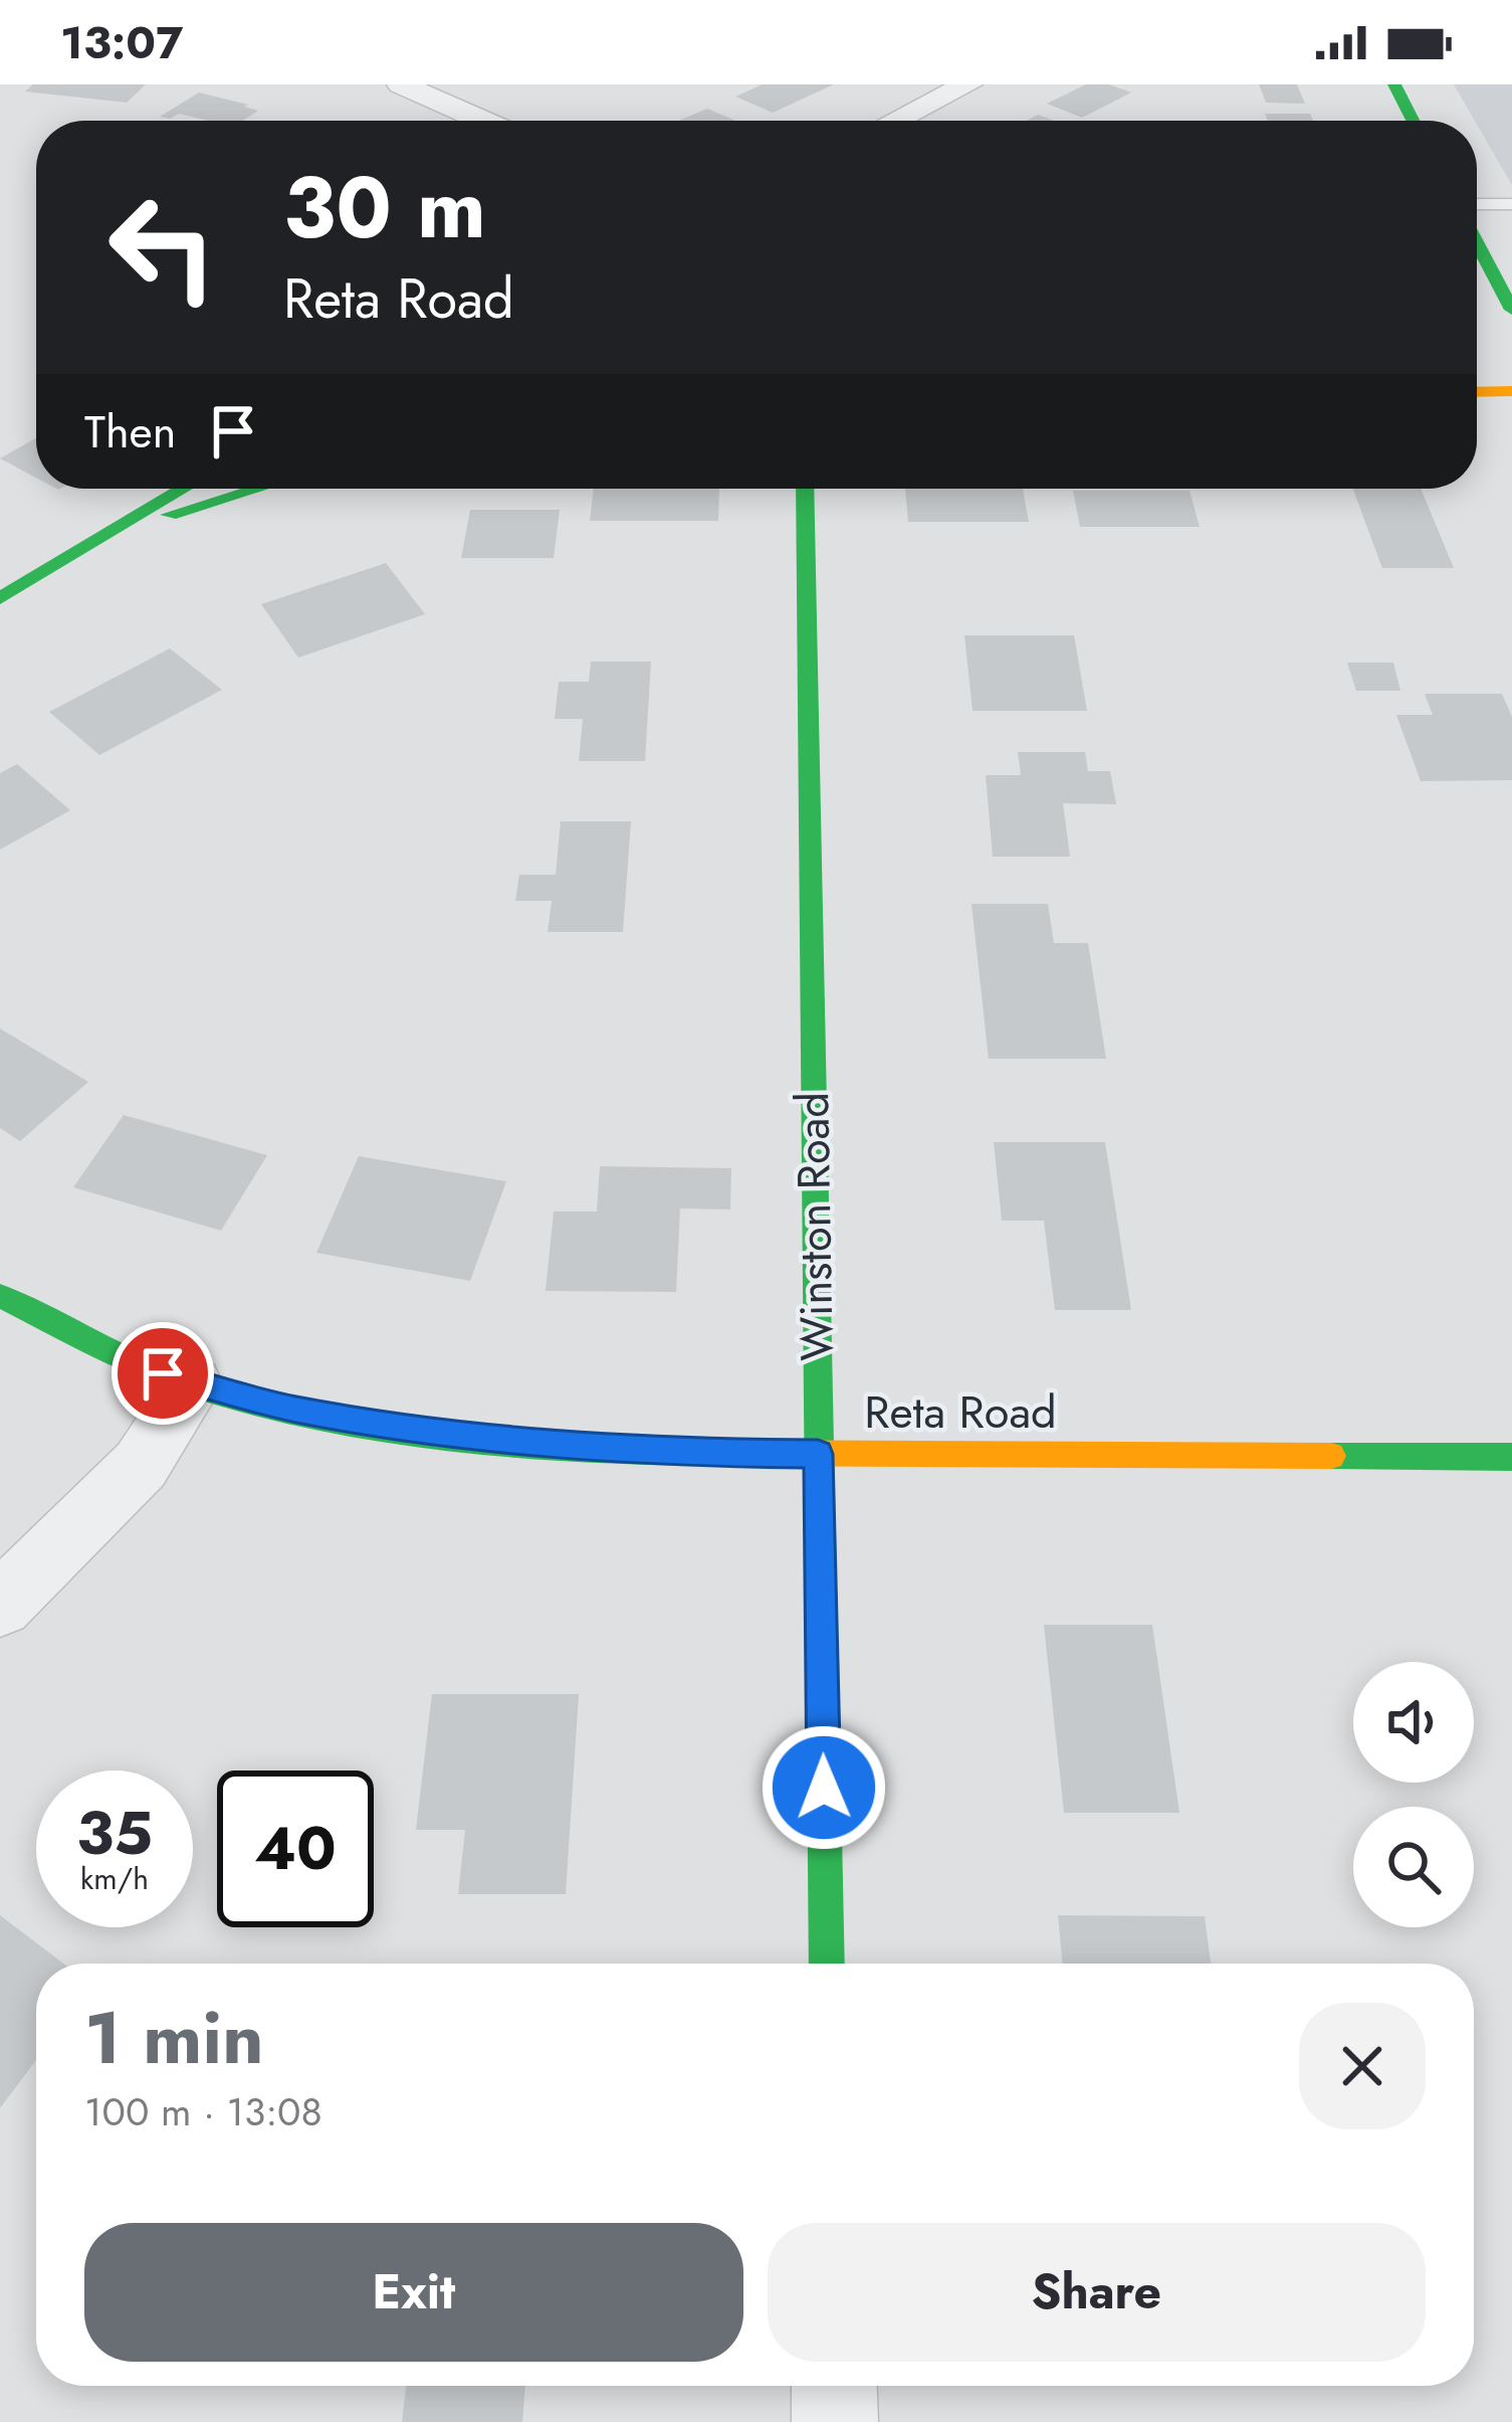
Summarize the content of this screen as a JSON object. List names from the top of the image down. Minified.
{"streets":{"main road":["Winston Road","Reta Road"]},"crossings":[["Winston Road","Reta Road"]],"page":{"status":"13:07","turn":["30 m","Reta Road"],"then":"Then","speed":"35 km/h","limit":"40","heading":["1 min","100 m · 13:08"],"buttons":["Exit","Share"]}}
